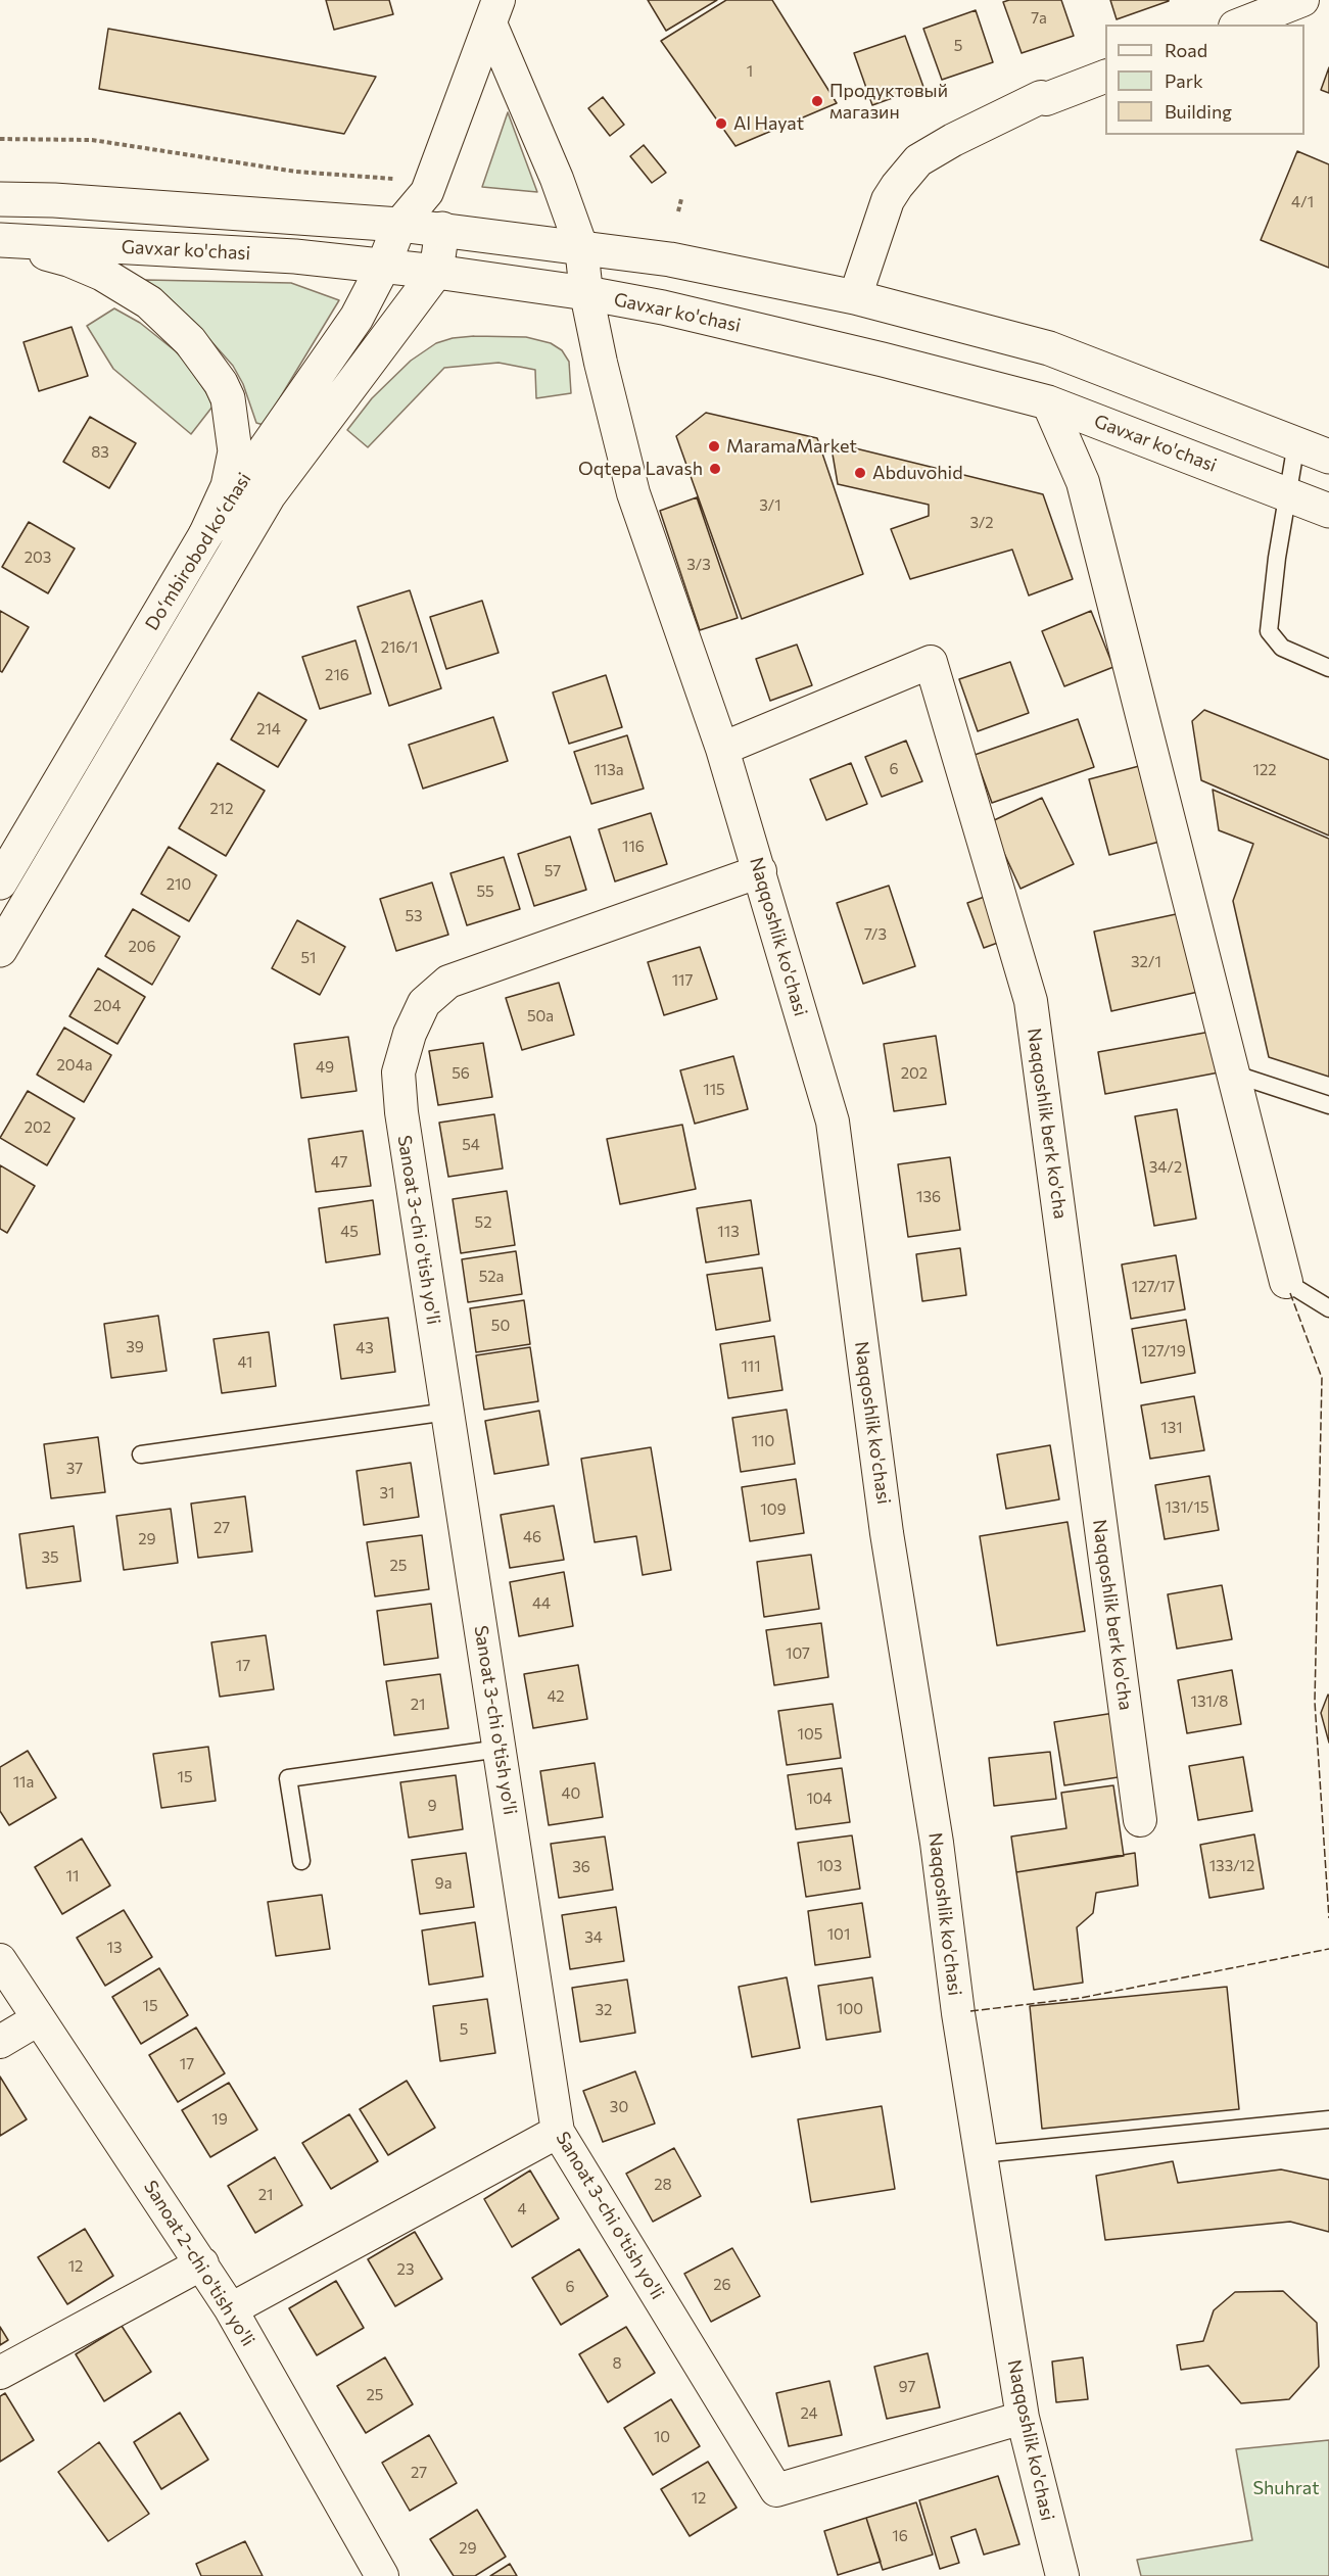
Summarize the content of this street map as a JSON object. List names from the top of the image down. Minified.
{"streets":{"main road":["Gavxar ko'chasi","Doʻmbirobod koʻchasi"],"street":["Naqqoshlik ko'chasi","Naqqoshlik berk ko'cha","Sanoat 3-chi o'tish yo'li","Sanoat 2-chi o'tish yo'li"]},"crossings":[["Gavxar ko'chasi","Doʻmbirobod koʻchasi"],["Gavxar ko'chasi","Naqqoshlik ko'chasi"],["Naqqoshlik ko'chasi","Naqqoshlik berk ko'cha"],["Naqqoshlik ko'chasi","Sanoat 3-chi o'tish yo'li"]],"parks":["Shuhrat"],"places":["Продуктовый магазин","Al Hayat","MaramaMarket","Oqtepa Lavash","Abduvohid"],"house_numbers":["7а","5","1","4/1","83","3/1","3/2","203","3/3","216/1","216","214","6","113а","122","212","116","57","210","55","53","7/3","206","51","32/1","117","204","50а","204а","49","56","202","115","202","54","47","34/2","136","52","45","113","52а","127/17","50","39","43","127/19","41","111","131","110","37","31","131/15","109","27","46","29","35","25","44","107","17","42","131/8","21","105","15","11а","40","104","9","103","133/12","36","11","9а","101","34","13","15","100","32","5","17","30","19","28","21","4","12","23","26","6","8","97","25","24","10","27","12","16","29"],"legend":["Road","Park","Building"]}
